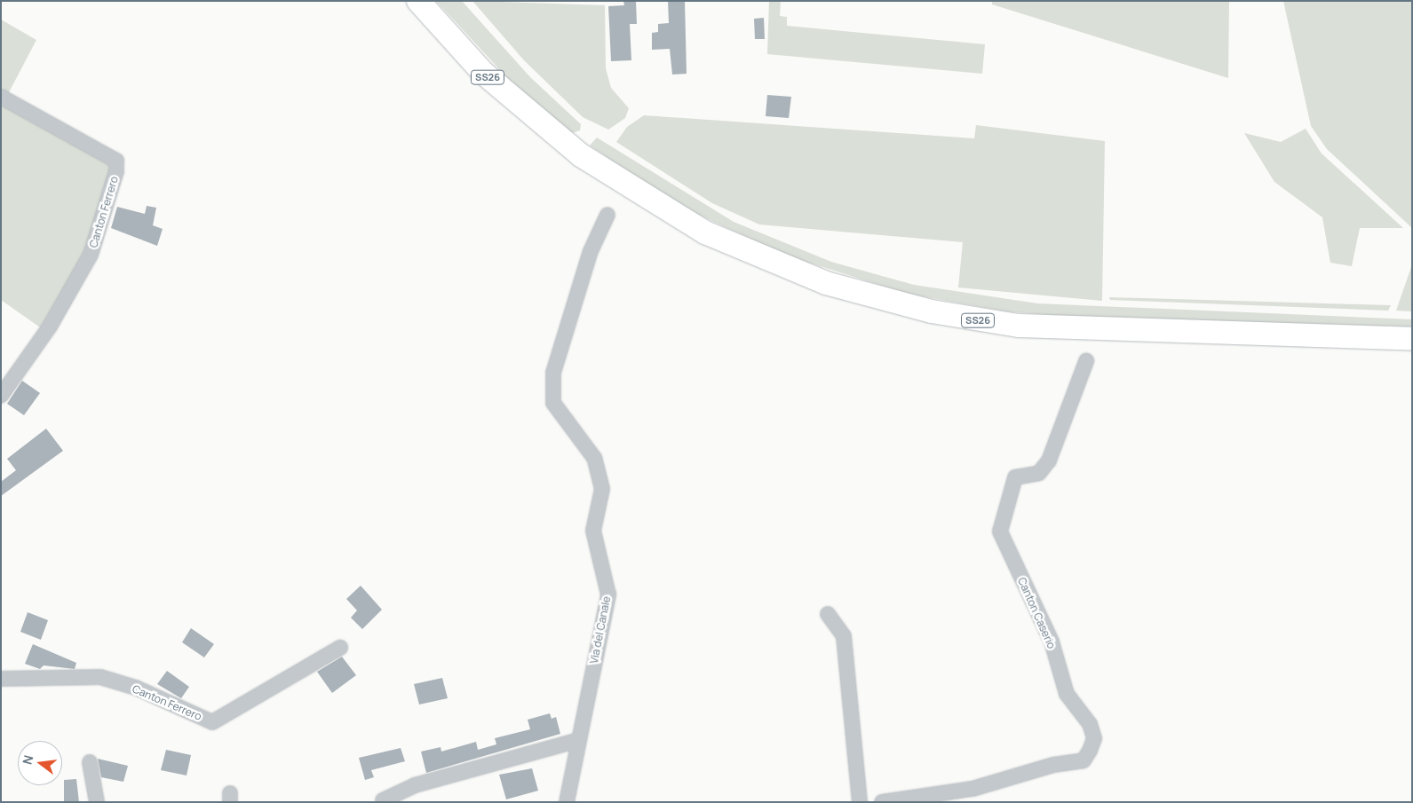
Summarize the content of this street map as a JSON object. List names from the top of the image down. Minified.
{"streets":{"main road":["SS26"],"street":["Canton Ferrero","Canton Caserio","Via del Canale"]},"north":"left"}
